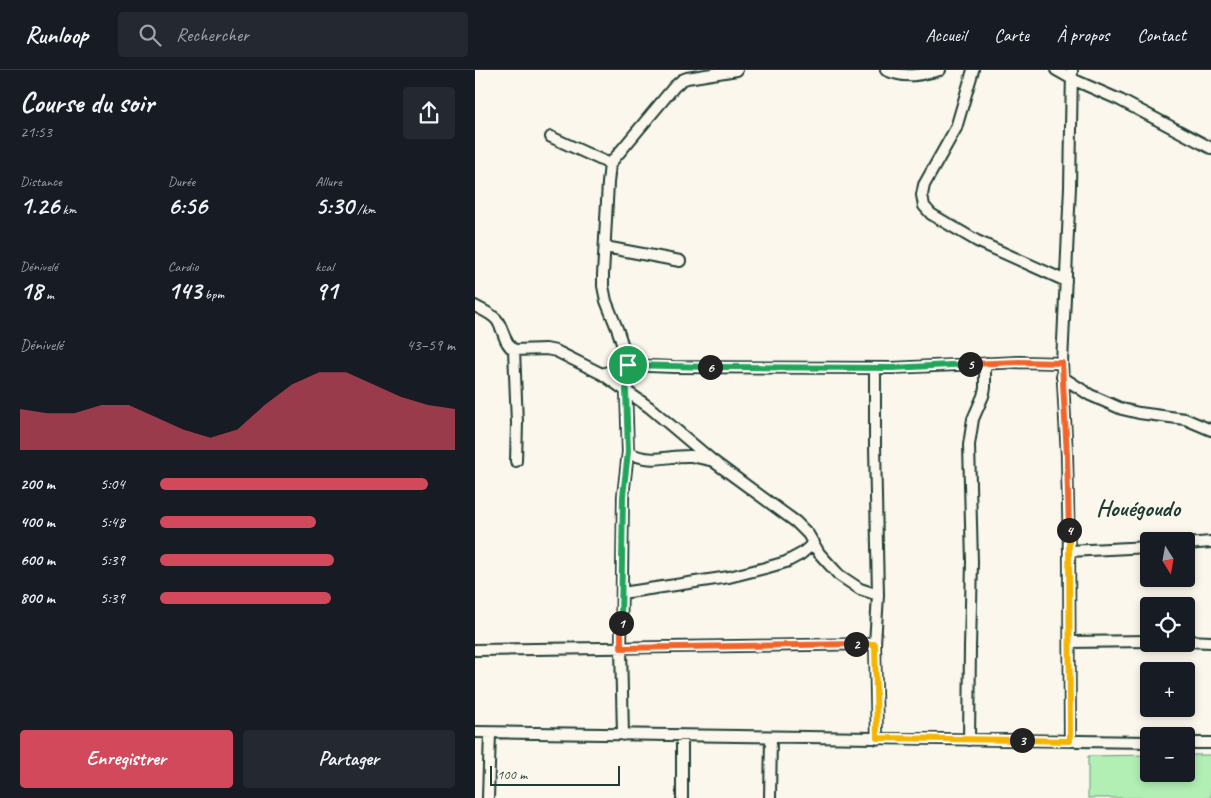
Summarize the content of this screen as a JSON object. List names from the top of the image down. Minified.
{"districts":["Houégoudo"],"scale_bar":"100 m","north":"bottom","page":{"header":"Runloop","search":"Rechercher","nav":["Accueil","Carte","À propos","Contact"],"heading":["Course du soir","21:53"],"stats":[["Distance","1.26 km"],["Durée","6:56"],["Allure","5:30 /km"],["Dénivelé","18 m"],["Cardio","143 bpm"],["kcal","91"]],"chart":["Dénivelé","43–59 m"],"pins":["5","6","4","1","2","3"],"list":[{"name":"200 m","note":"5:04"},{"name":"400 m","note":"5:48"},{"name":"600 m","note":"5:39"},{"name":"800 m","note":"5:39"}],"map_buttons":["+","−"],"buttons":["Enregistrer","Partager"],"scale":"100 m"}}
